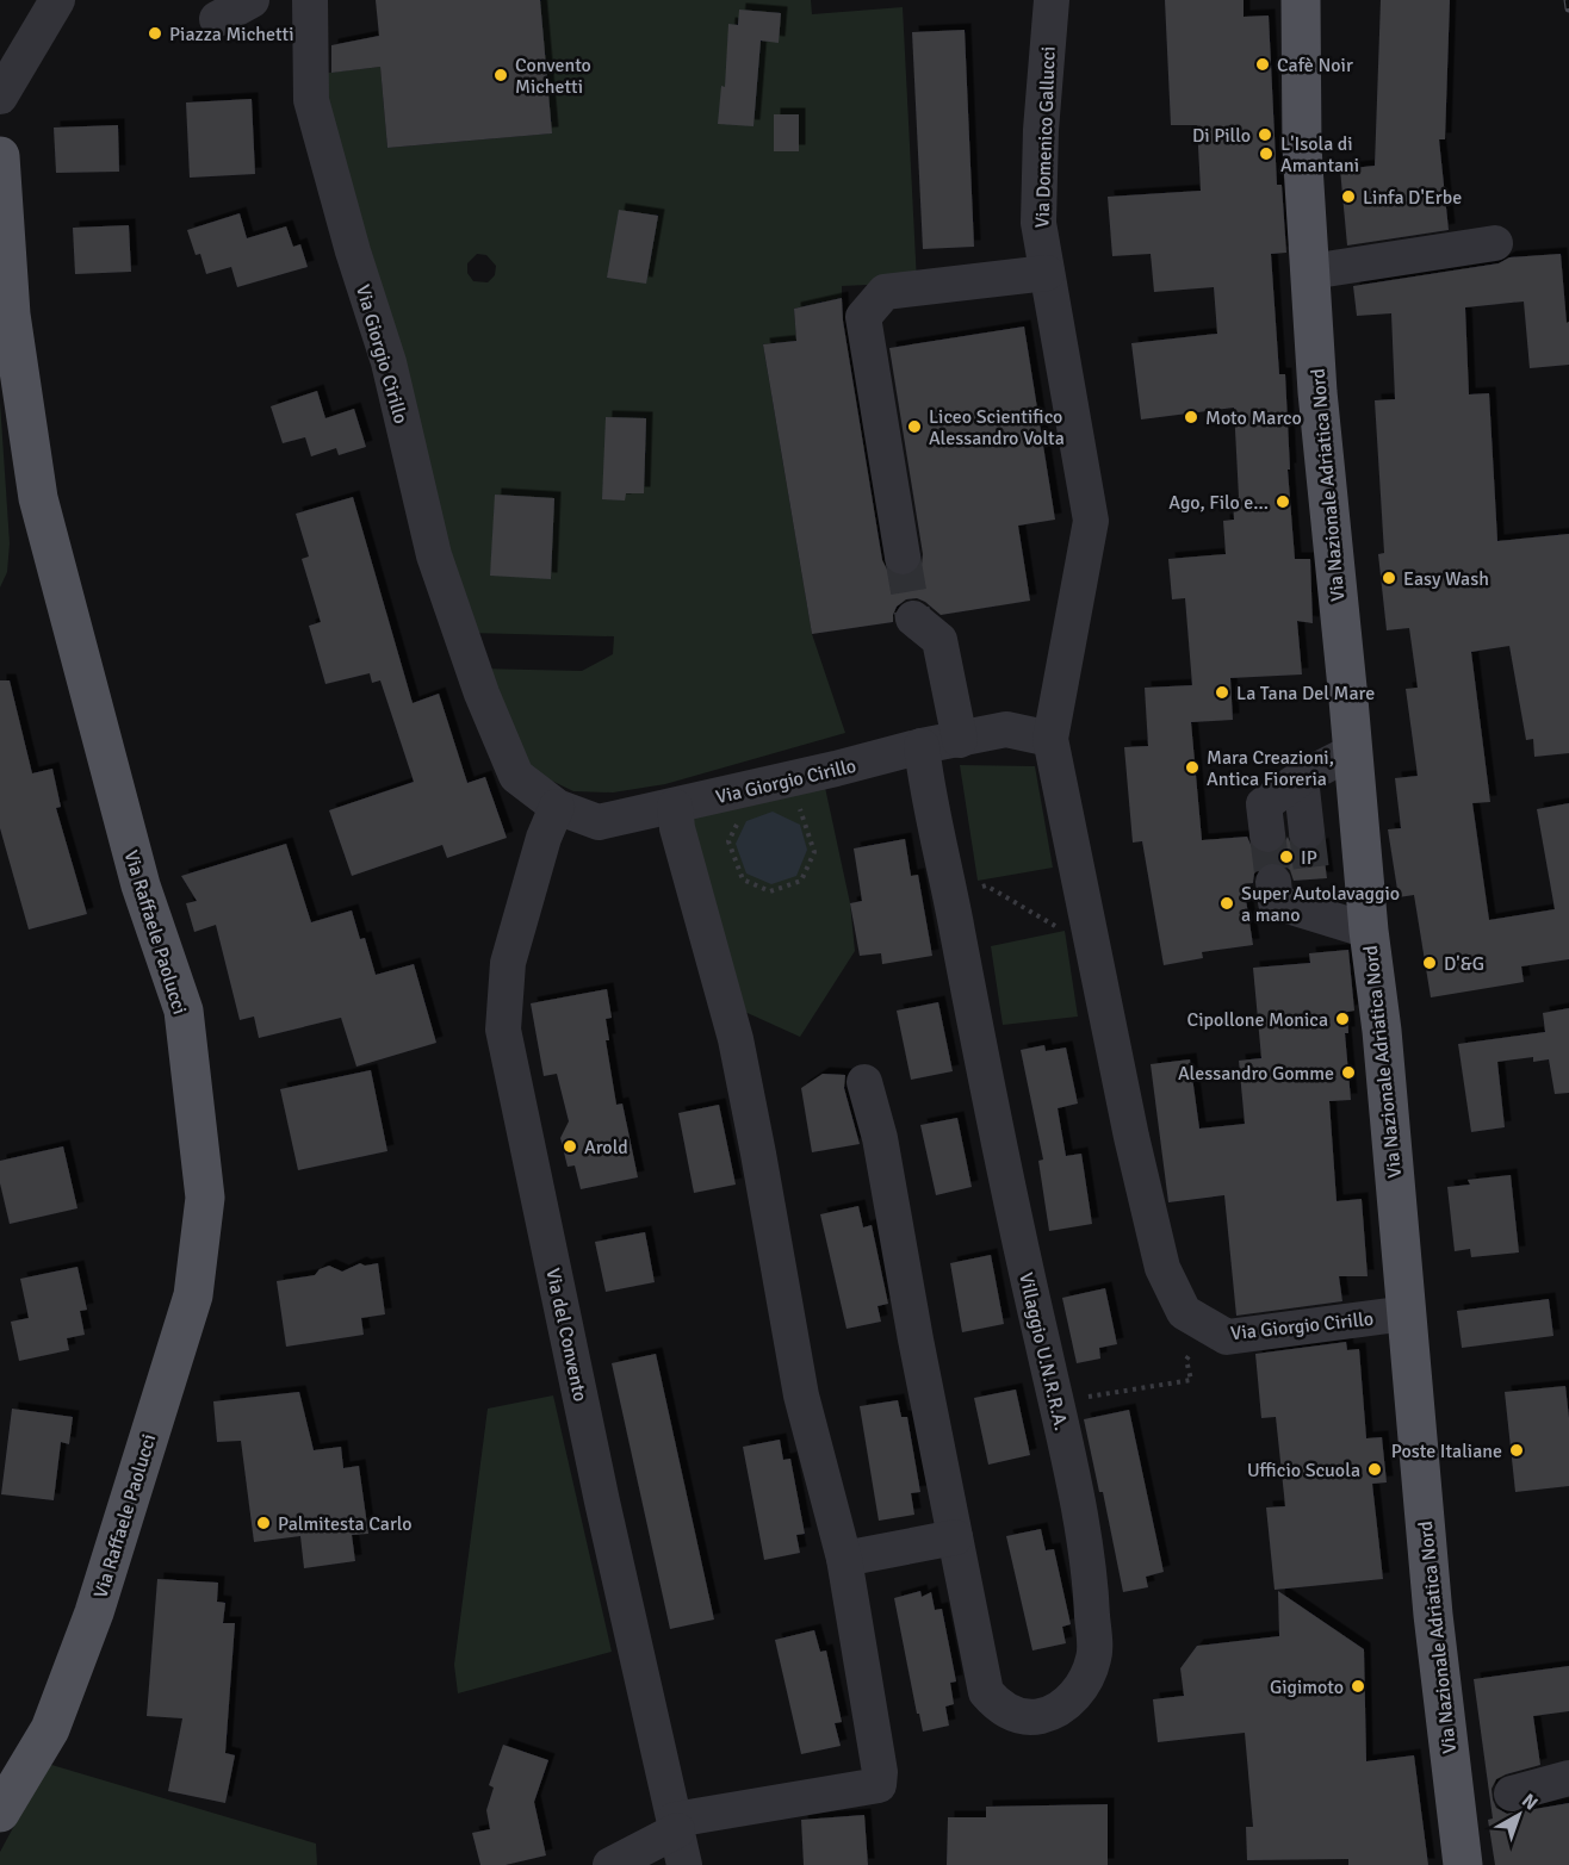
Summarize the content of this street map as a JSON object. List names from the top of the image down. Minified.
{"streets":{"main road":["Via Nazionale Adriatica Nord","Via Raffaele Paolucci"],"street":["Via Domenico Gallucci","Via Giorgio Cirillo","Via del Convento","Villaggio U.N.R.R.A."]},"crossings":[["Via Domenico Gallucci","Via Giorgio Cirillo"],["Via Giorgio Cirillo","Via Nazionale Adriatica Nord"],["Via Giorgio Cirillo","Via del Convento"],["Via Giorgio Cirillo","Villaggio U.N.R.R.A."]],"places":["Piazza Michetti","Cafè Noir","Convento Michetti","Di Pillo","L'Isola di Amantani","Linfa D'Erbe","Moto Marco","Liceo Scientifico Alessandro Volta","Ago, Filo e...","Easy Wash","La Tana Del Mare","Mara Creazioni, Antica Fioreria","IP","Super Autolavaggio a mano","D'&G","Cipollone Monica","Alessandro Gomme","Arold","Poste Italiane","Ufficio Scuola","Palmitesta Carlo","Gigimoto"],"north":"top right"}
